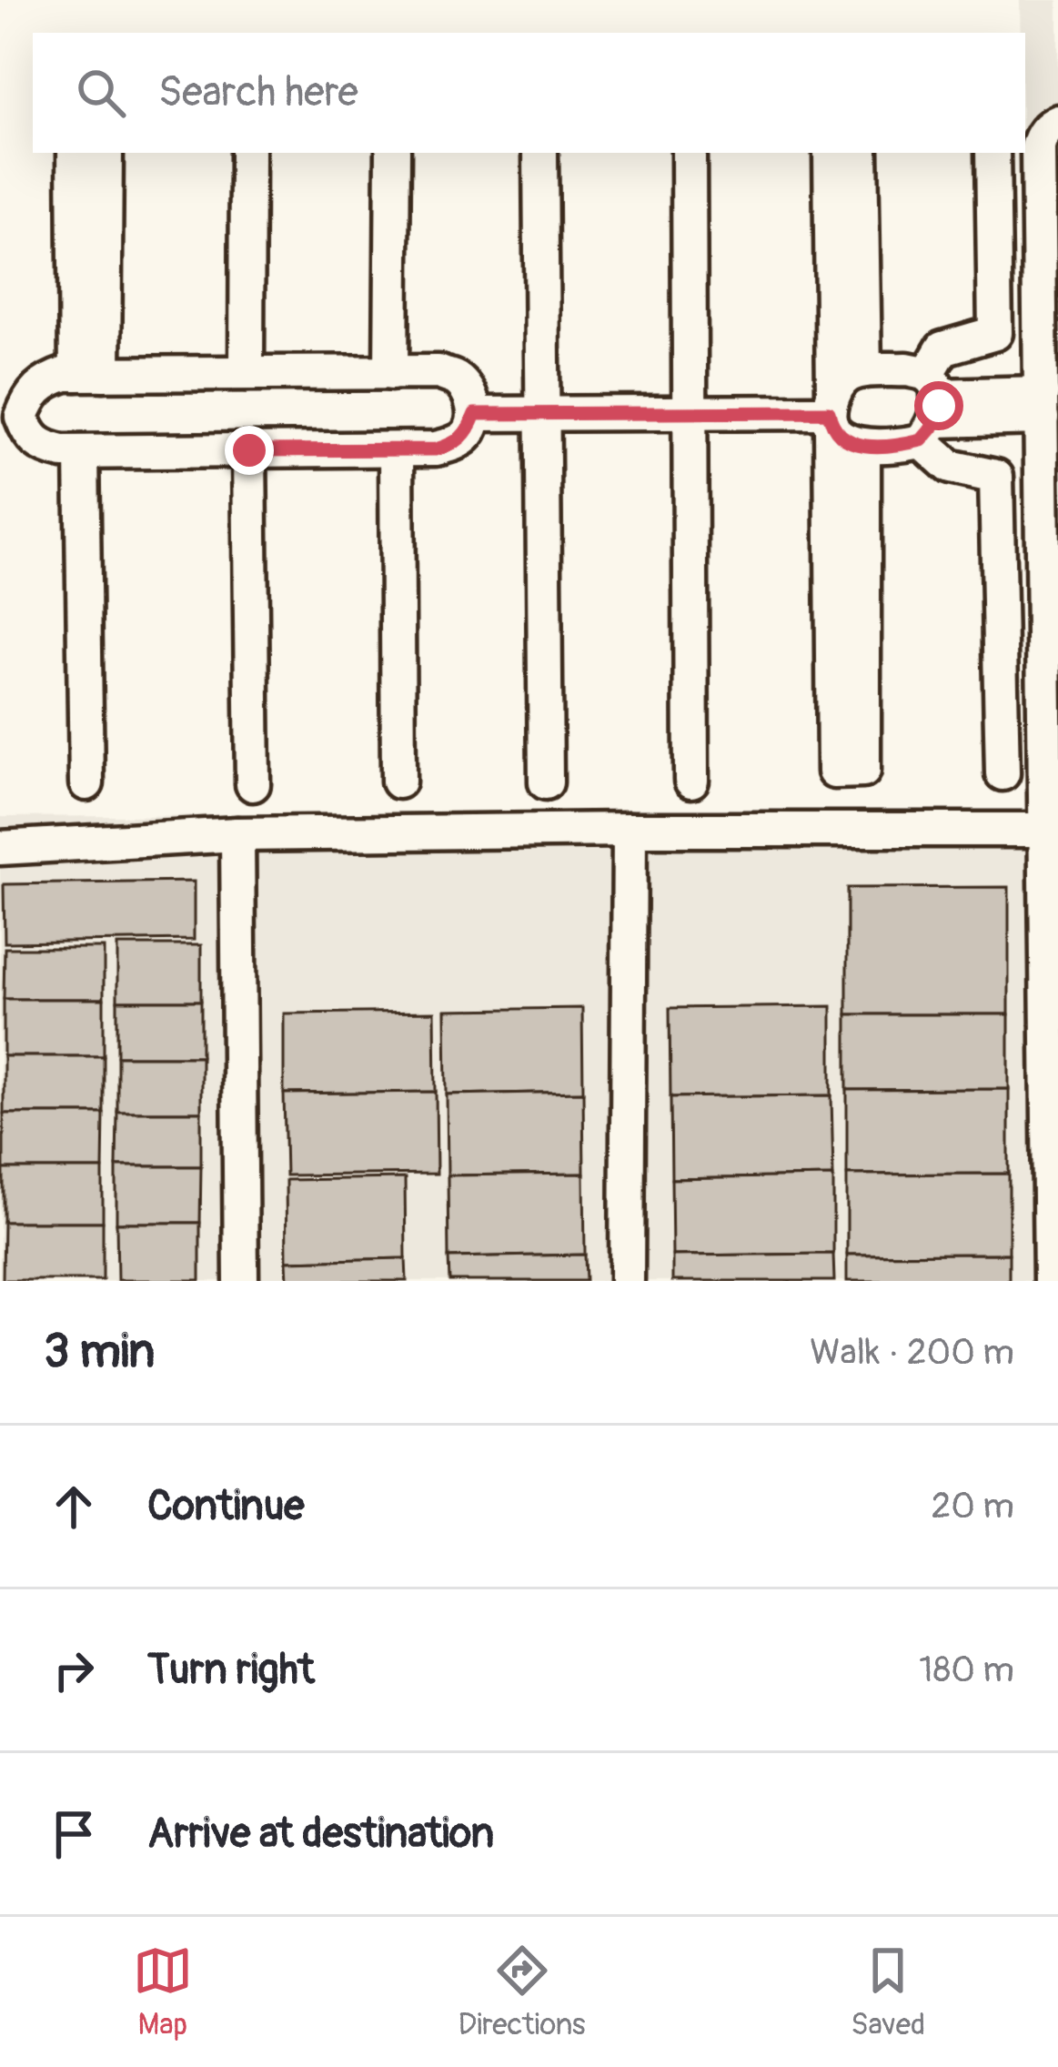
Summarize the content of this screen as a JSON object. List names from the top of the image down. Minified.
{"page":{"search":"Search here","heading":["3 min","Walk · 200 m"],"list":[["Continue","20 m"],["Turn right","180 m"],"Arrive at destination"],"nav":["Map","Directions","Saved"]}}
